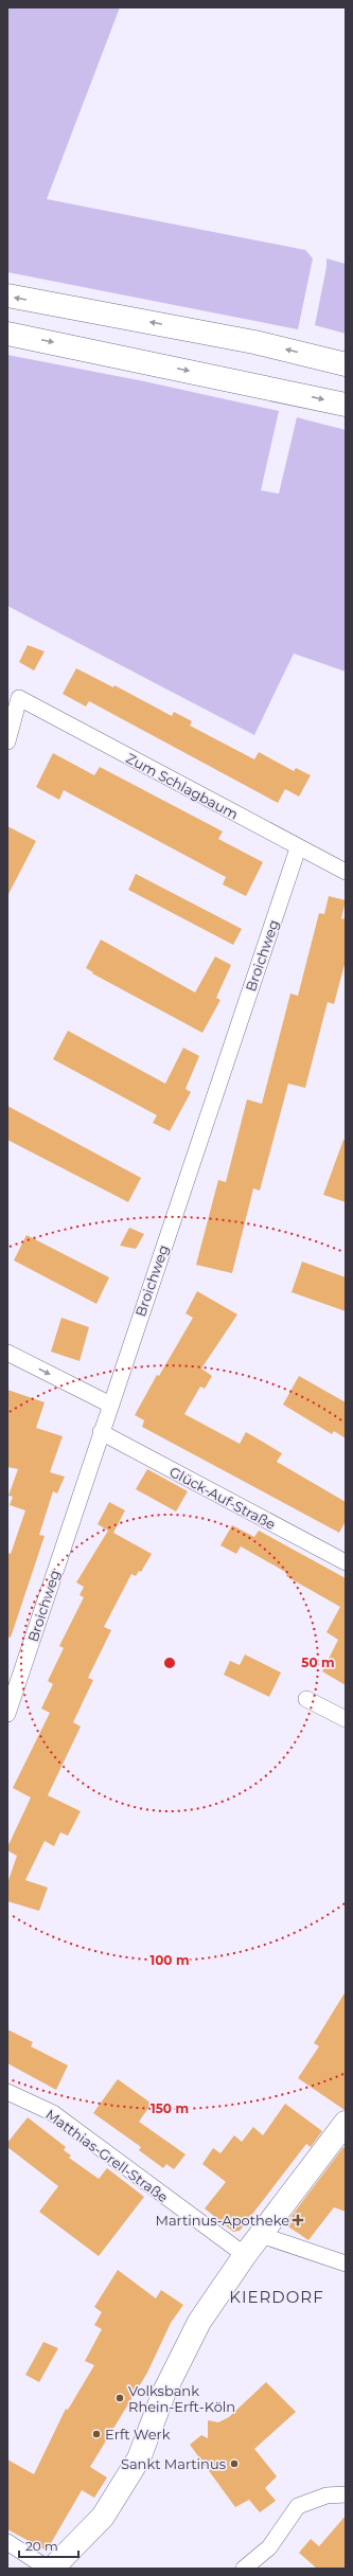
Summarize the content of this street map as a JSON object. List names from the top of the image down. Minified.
{"streets":{"street":["Zum Schlagbaum","Broichweg","Glück-Auf-Straße","Matthias-Grell-Straße"]},"crossings":[["Zum Schlagbaum","Broichweg"],["Broichweg","Glück-Auf-Straße"]],"districts":["KIERDORF"],"places":{"health":["Martinus-Apotheke"],"other":["Volksbank Rhein-Erft-Köln","Erft Werk","Sankt Martinus"]},"scale_bar":"20 m","rings":["50 m","100 m","150 m"]}
